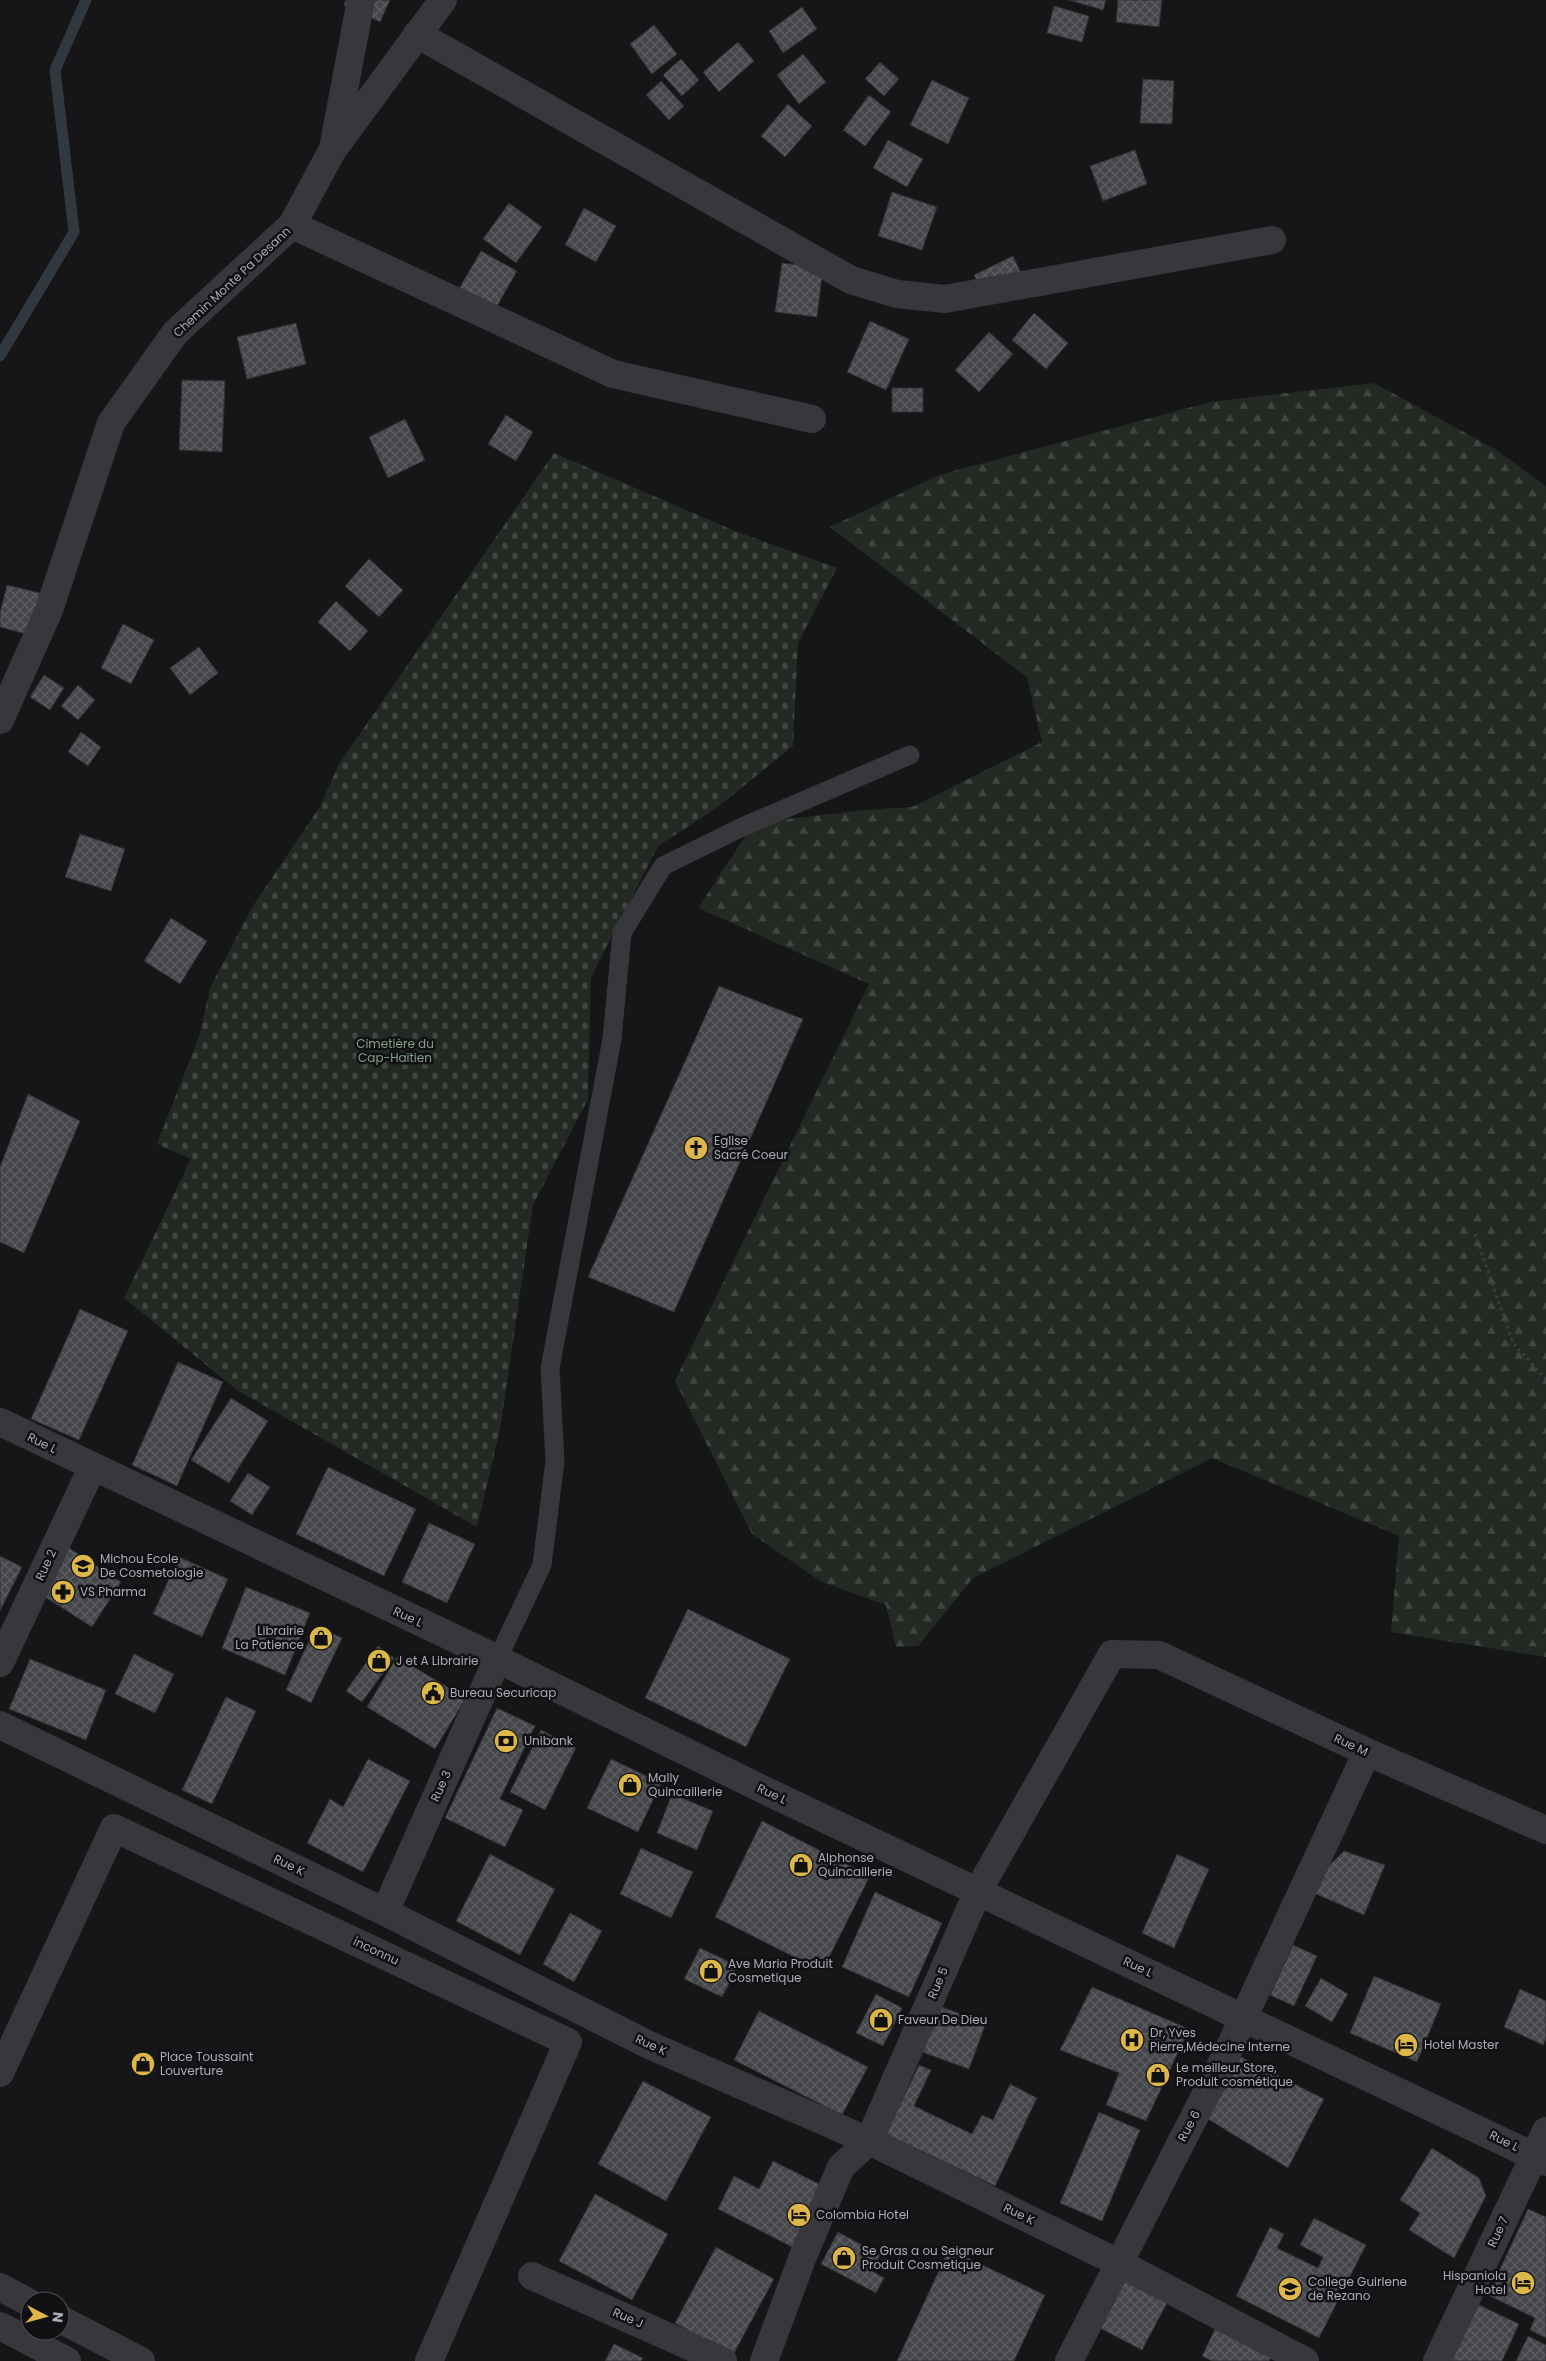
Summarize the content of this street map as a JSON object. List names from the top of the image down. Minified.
{"streets":{"street":["Chemin Monte Pa Desann","Rue L","Rue 2","Rue M","Rue 3","Rue K","inconnu","Rue 5","Rue 6","Rue 7","Rue J"]},"crossings":[["Rue L","Rue 2"],["Rue L","Rue 3"],["Rue L","Rue 5"],["Rue L","Rue 6"],["Rue L","Rue 7"],["Rue M","Rue 5"],["Rue M","Rue 6"],["Rue 3","Rue K"],["Rue K","Rue 5"],["Rue K","Rue 6"]],"parks":["Cimetière du Cap-Haïtien"],"places":{"church":["Eglise Sacré Coeur"],"school or university":["Michou Ecole De Cosmetologie","College Guirlene de Rezano"],"pharmacy":["VS Pharma"],"shop":["Librairie La Patience","J et A Librairie","Mally Quincaillerie","Alphonse Quincaillerie","Ave Maria Produit Cosmetique","Faveur De Dieu","Place Toussaint Louverture","Le meilleur Store, Produit cosmétique","Se Gras a ou Seigneur Produit Cosmetique"],"public building":["Bureau Securicap"],"bank":["Unibank"],"hospital":["Dr, Yves Pierre,Médecine Interne"],"hotel":["Hotel Master","Colombia Hotel","Hispaniola Hotel"]},"north":"right"}
